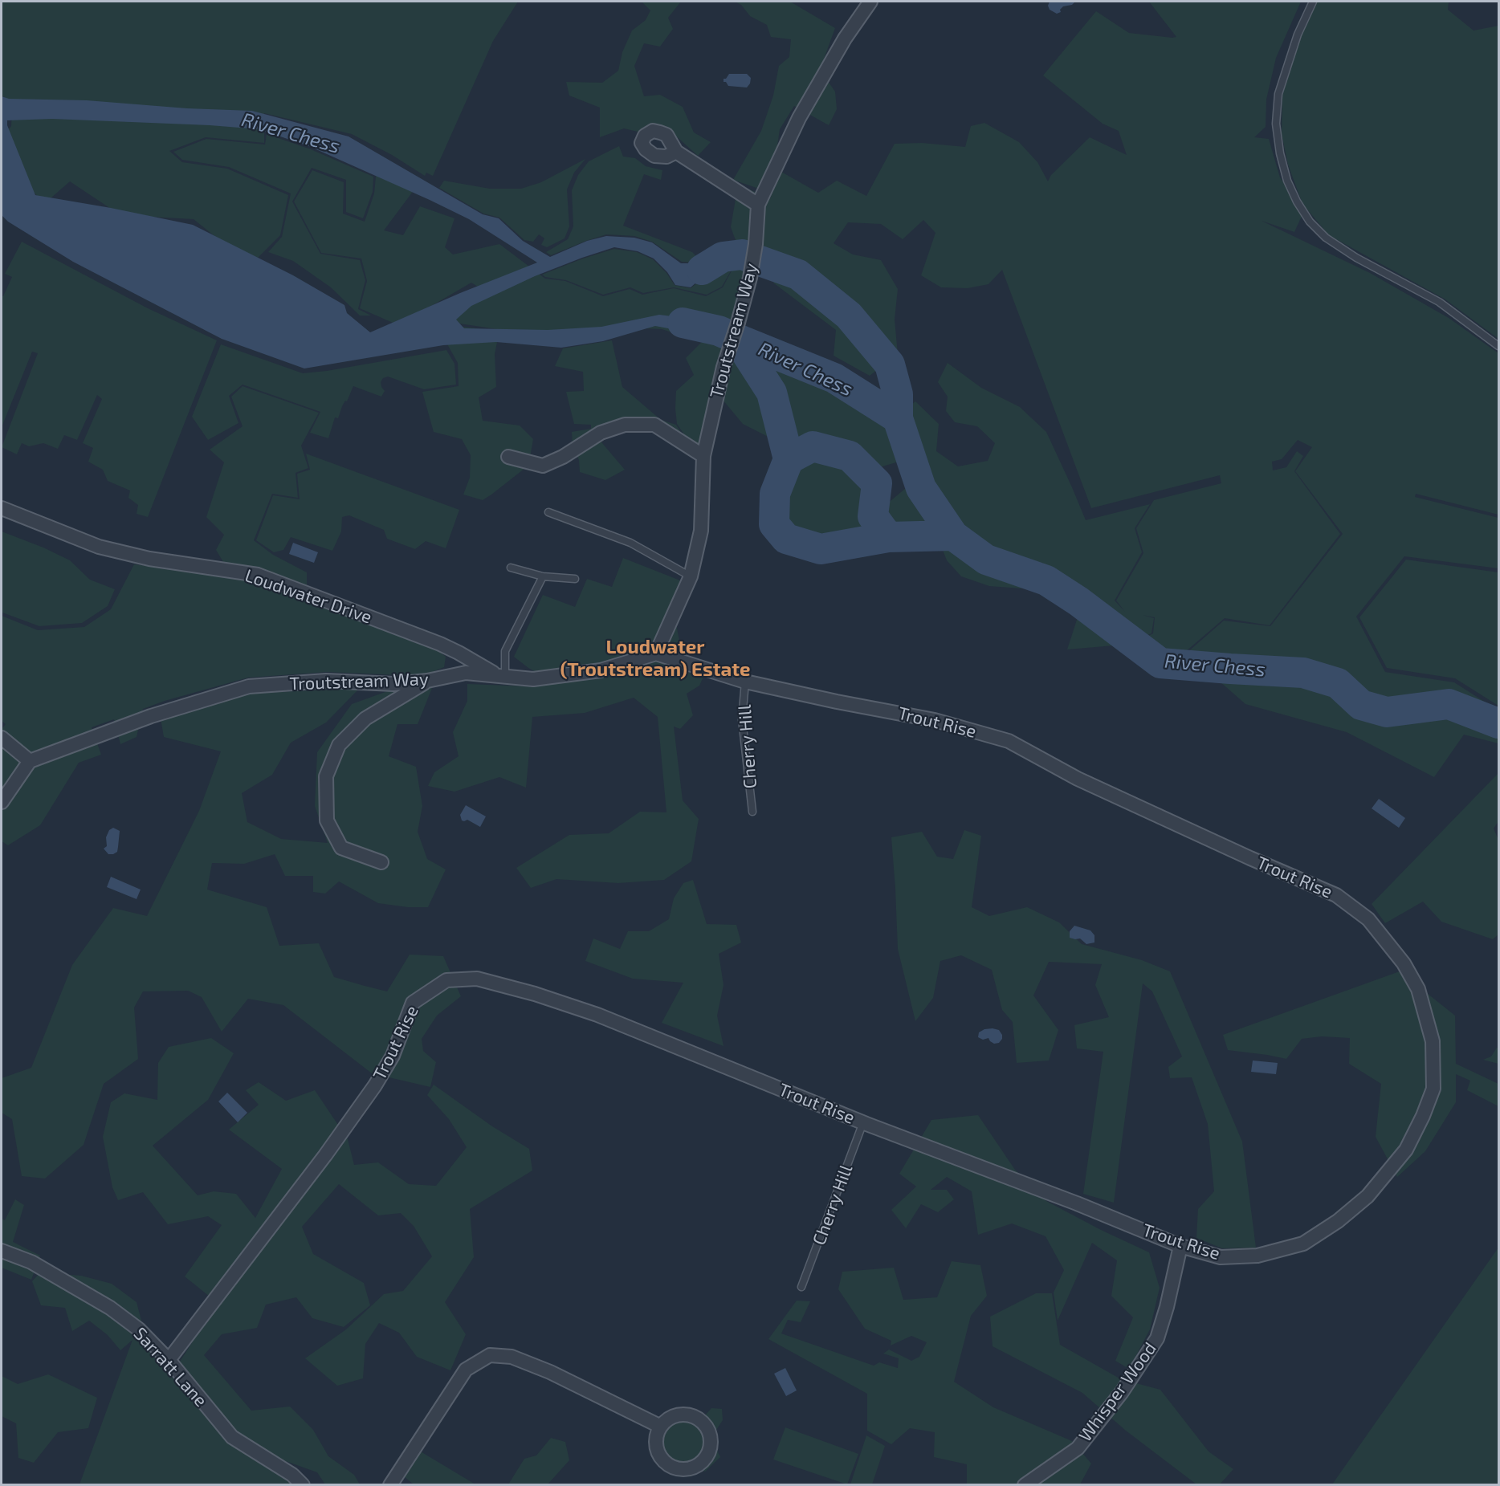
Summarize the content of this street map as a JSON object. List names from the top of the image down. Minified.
{"streets":{"street":["Troutstream Way","Loudwater Drive","Trout Rise","Sarratt Lane","Whisper Wood"],"lane":["Cherry Hill"]},"crossings":[["Troutstream Way","Loudwater Drive"],["Troutstream Way","Trout Rise"],["Trout Rise","Cherry Hill"],["Trout Rise","Sarratt Lane"],["Trout Rise","Whisper Wood"]],"districts":["Loudwater (Troutstream) Estate"],"water":["River Chess"]}
